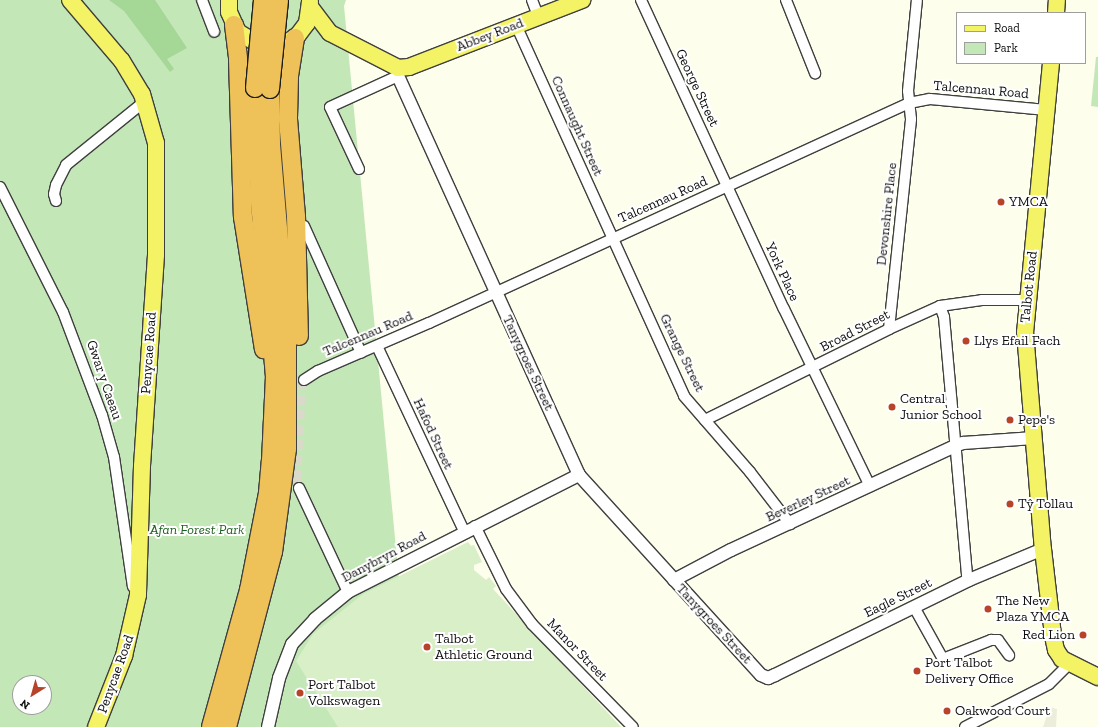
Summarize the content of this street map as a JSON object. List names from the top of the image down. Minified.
{"streets":{"main road":["Abbey Road","Talbot Road","Penycae Road"],"street":["George Street","Talcennau Road","Connaught Street","Devonshire Place","York Place","Broad Street","Grange Street","Tanygroes Street","Gwar y Caeau","Hafod Street","Beverley Street","Danybryn Road","Eagle Street","Manor Street"]},"crossings":[["Abbey Road","Connaught Street"],["Abbey Road","Tanygroes Street"],["George Street","Talcennau Road"],["George Street","York Place"],["Talcennau Road","Connaught Street"],["Talcennau Road","Devonshire Place"],["Talcennau Road","York Place"],["Talcennau Road","Talbot Road"],["Talcennau Road","Grange Street"],["Talcennau Road","Tanygroes Street"],["Talcennau Road","Hafod Street"],["Connaught Street","Grange Street"],["Devonshire Place","Broad Street"],["York Place","Broad Street"],["York Place","Beverley Street"],["Talbot Road","Broad Street"],["Talbot Road","Beverley Street"],["Talbot Road","Eagle Street"],["Broad Street","Grange Street"],["Penycae Road","Gwar y Caeau"],["Grange Street","Beverley Street"],["Tanygroes Street","Beverley Street"],["Tanygroes Street","Danybryn Road"],["Tanygroes Street","Eagle Street"],["Hafod Street","Danybryn Road"],["Hafod Street","Manor Street"]],"parks":["Afan Forest Park"],"places":["YMCA","Llys Efail Fach","Central Junior School","Pepe's","Tŷ Tollau","The New Plaza YMCA","Red Lion","Talbot Athletic Ground","Port Talbot Delivery Office","Port Talbot Volkswagen","Oakwood Court"],"legend":["Road","Park"],"north":"bottom left"}
